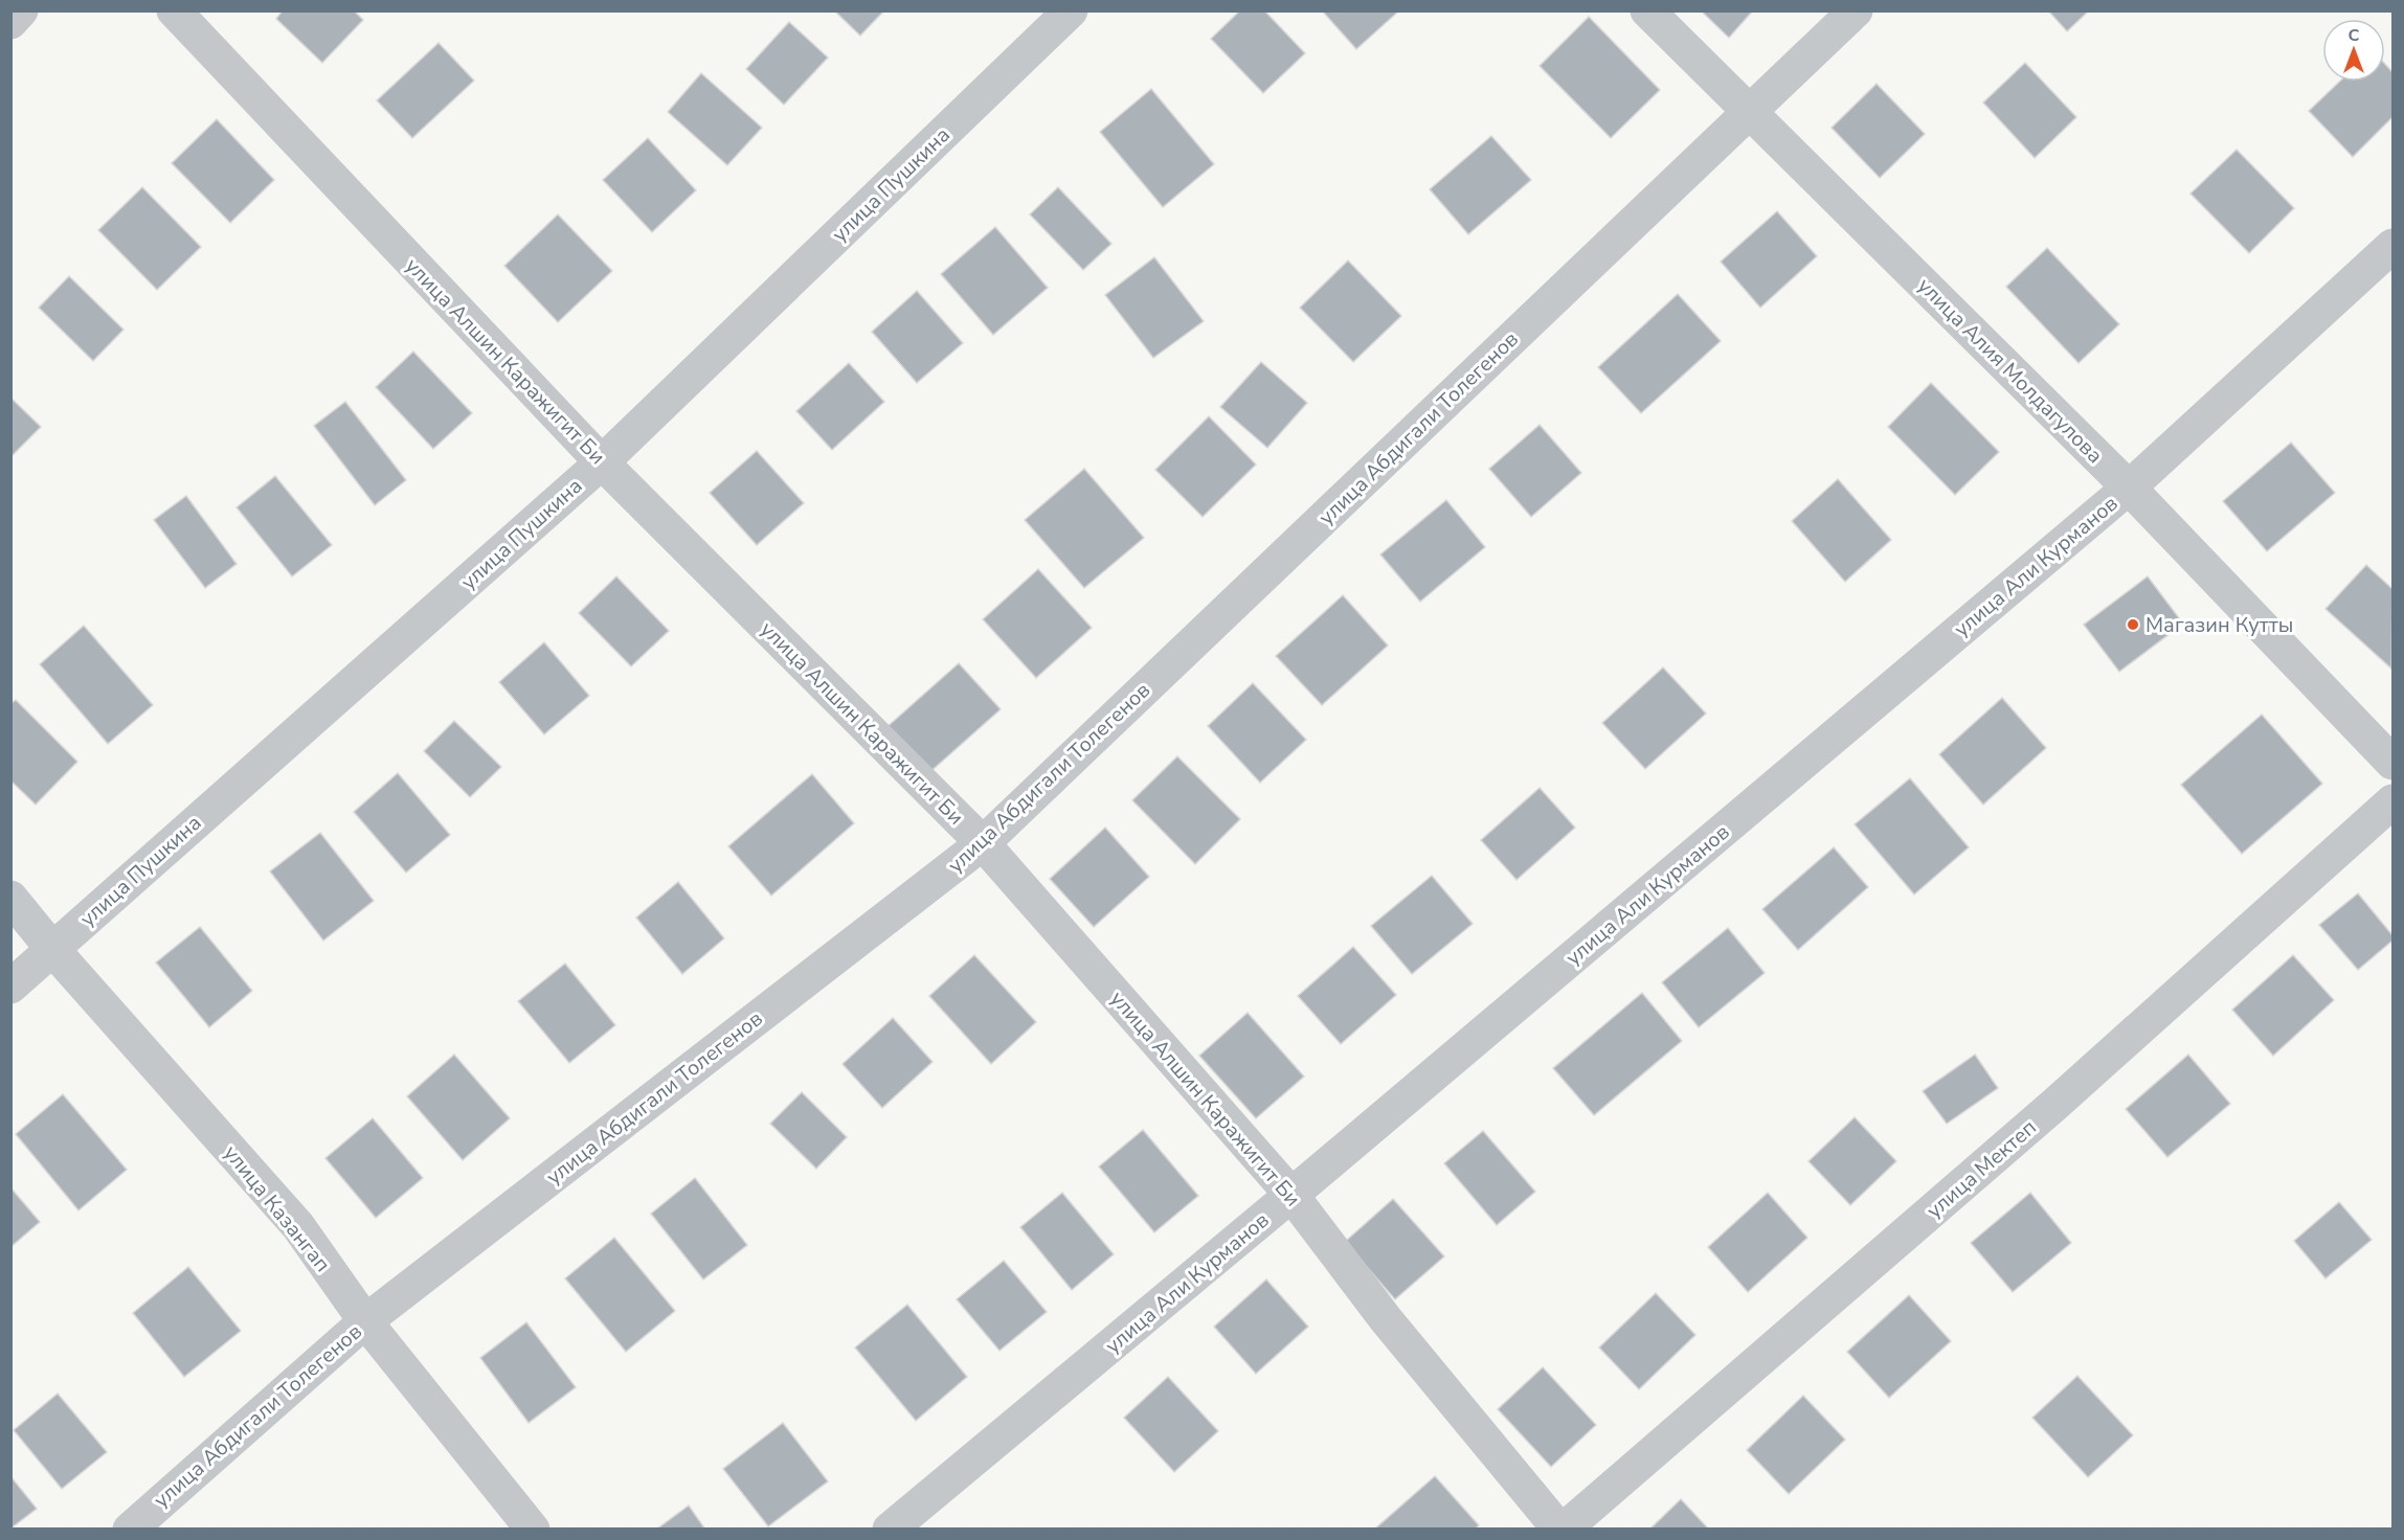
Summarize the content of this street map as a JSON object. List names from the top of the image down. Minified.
{"streets":{"street":["улица Пушкина","улица Алшин Каражигит Би","улица Алия Молдагулова","улица Абдигали Толегенов","улица Али Курманов","улица Мектеп","улица Казангап"]},"crossings":[["улица Пушкина","улица Алшин Каражигит Би"],["улица Пушкина","улица Казангап"],["улица Алшин Каражигит Би","улица Абдигали Толегенов"],["улица Алшин Каражигит Би","улица Али Курманов"],["улица Алшин Каражигит Би","улица Мектеп"],["улица Алия Молдагулова","улица Абдигали Толегенов"],["улица Алия Молдагулова","улица Али Курманов"],["улица Абдигали Толегенов","улица Казангап"]],"places":["Магазин Кутты"],"north":"top"}
